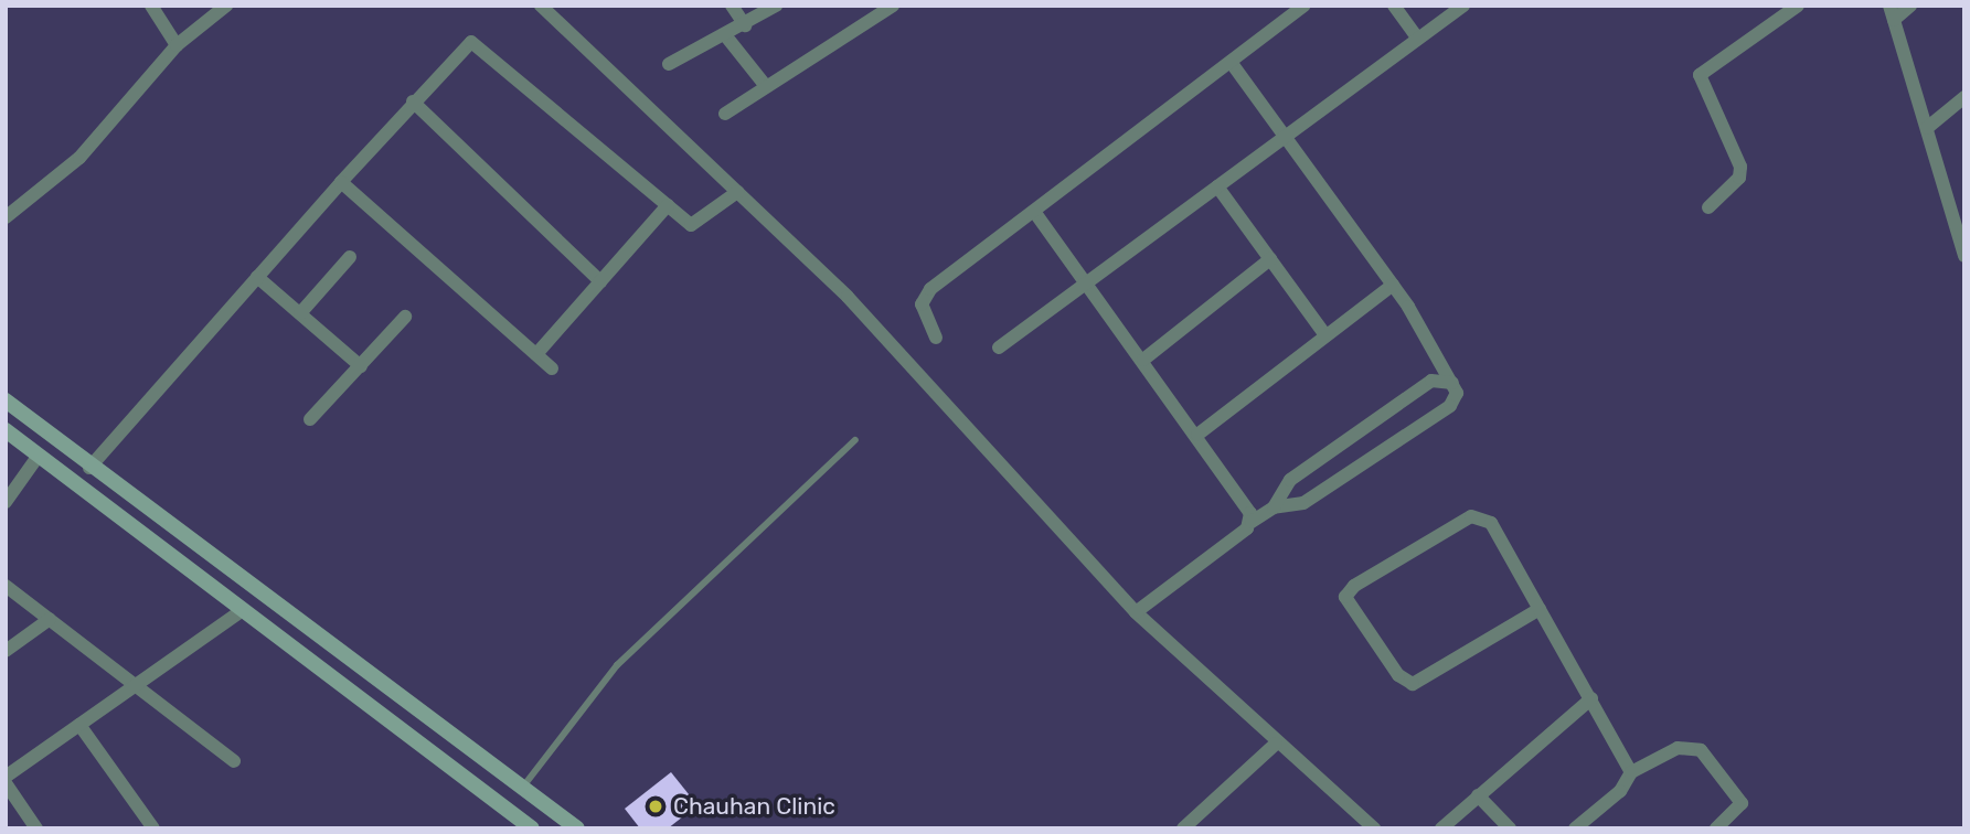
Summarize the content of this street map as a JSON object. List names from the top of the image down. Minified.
{"places":["Chauhan Clinic"]}
